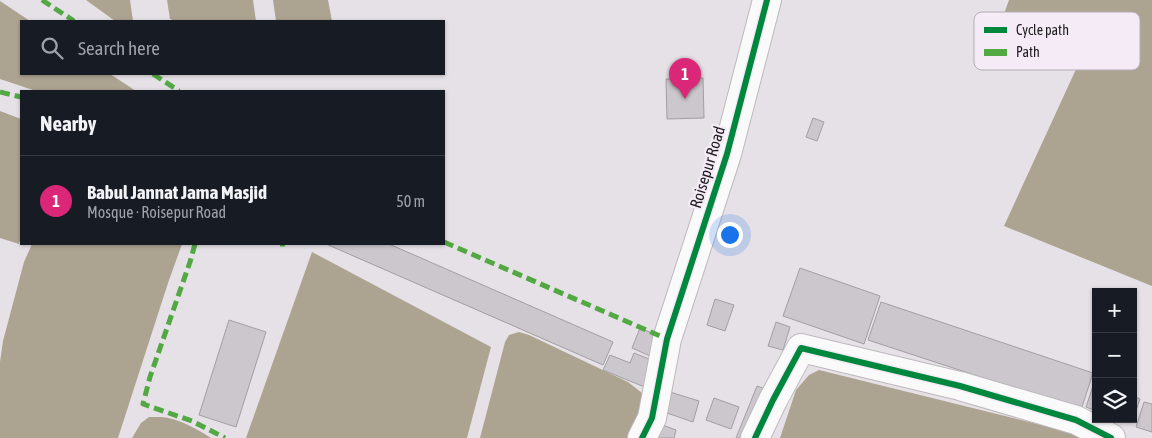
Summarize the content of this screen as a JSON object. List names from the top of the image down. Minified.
{"streets":{"street":["Roisepur Road"]},"legend":["Cycle path","Path"],"page":{"search":"Search here","pins":"1","heading":"Nearby","list":[{"mark":"1","name":"Babul Jannat Jama Masjid","note":"Mosque · Roisepur Road","value":"50 m"}],"map_buttons":["+","−"]}}
